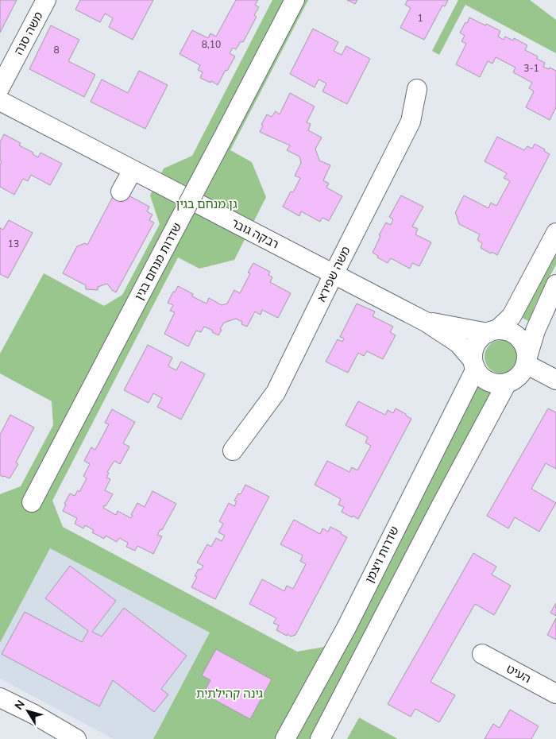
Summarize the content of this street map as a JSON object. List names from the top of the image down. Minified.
{"streets":{"street":["משה סנה","רבקה גובר","שדרות מנחם בגין","משה שפירא","שדרות ויצמן","העיט"]},"crossings":[["רבקה גובר","משה שפירא"],["רבקה גובר","שדרות ויצמן"]],"parks":["גן מנחם בגין","גינה קהילתית"],"house_numbers":["1","8,10","8","3-1","13"],"north":"top left"}
